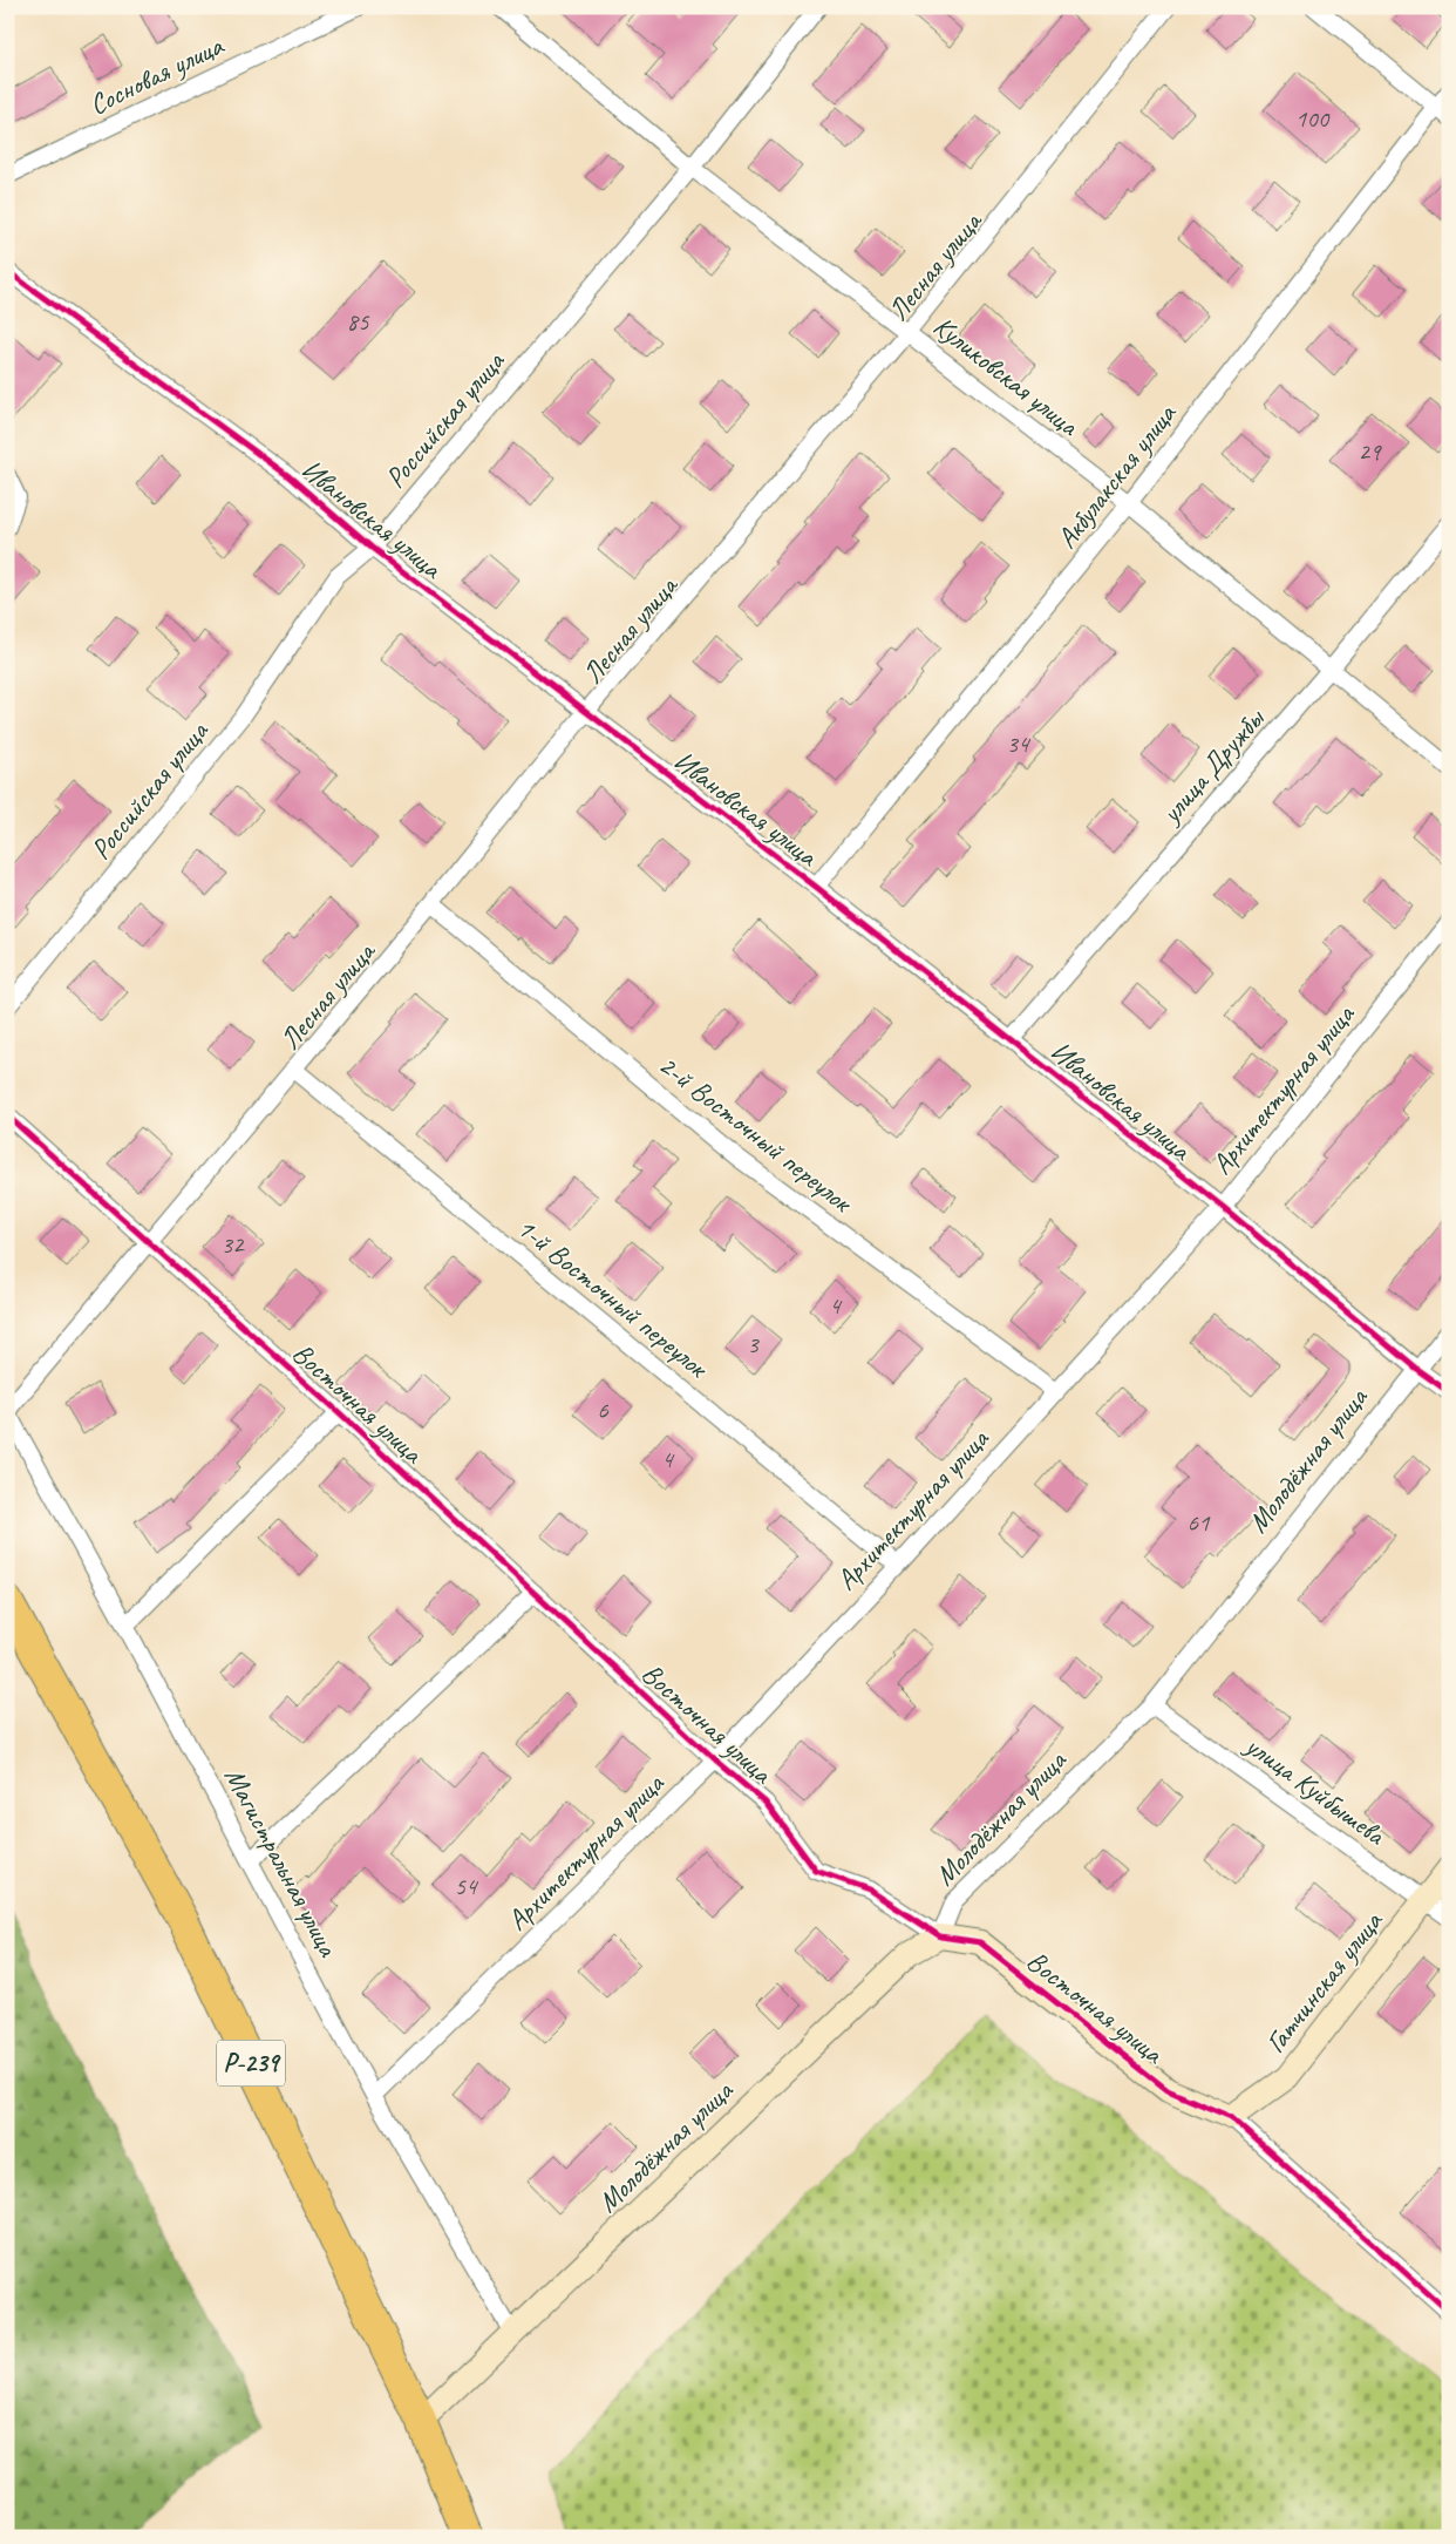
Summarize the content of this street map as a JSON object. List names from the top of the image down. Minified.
{"streets":{"highway":["Р-239"],"street":["Сосновая улица","Лесная улица","Куликовская улица","Российская улица","Акбулакская улица","Ивановская улица","улица Дружбы","Архитектурная улица","2-й Восточный переулок","1-й Восточный переулок","Восточная улица","Молодёжная улица","улица Куйбышева","Магистральная улица","Гатчинская улица"]},"crossings":[["Лесная улица","Куликовская улица"],["Лесная улица","Ивановская улица"],["Лесная улица","2-й Восточный переулок"],["Лесная улица","1-й Восточный переулок"],["Лесная улица","Восточная улица"],["Лесная улица","Магистральная улица"],["Куликовская улица","Российская улица"],["Куликовская улица","Акбулакская улица"],["Куликовская улица","улица Дружбы"],["Российская улица","Ивановская улица"],["Акбулакская улица","Ивановская улица"],["Ивановская улица","улица Дружбы"],["Ивановская улица","Архитектурная улица"],["Ивановская улица","Молодёжная улица"],["Архитектурная улица","2-й Восточный переулок"],["Архитектурная улица","1-й Восточный переулок"],["Архитектурная улица","Восточная улица"],["Архитектурная улица","Магистральная улица"],["Восточная улица","Молодёжная улица"],["Восточная улица","Гатчинская улица"],["Молодёжная улица","улица Куйбышева"],["Молодёжная улица","Магистральная улица"],["Молодёжная улица","Р-239"],["улица Куйбышева","Гатчинская улица"]],"house_numbers":["100","85","29","34","32","4","3","6","4","61","54"]}
